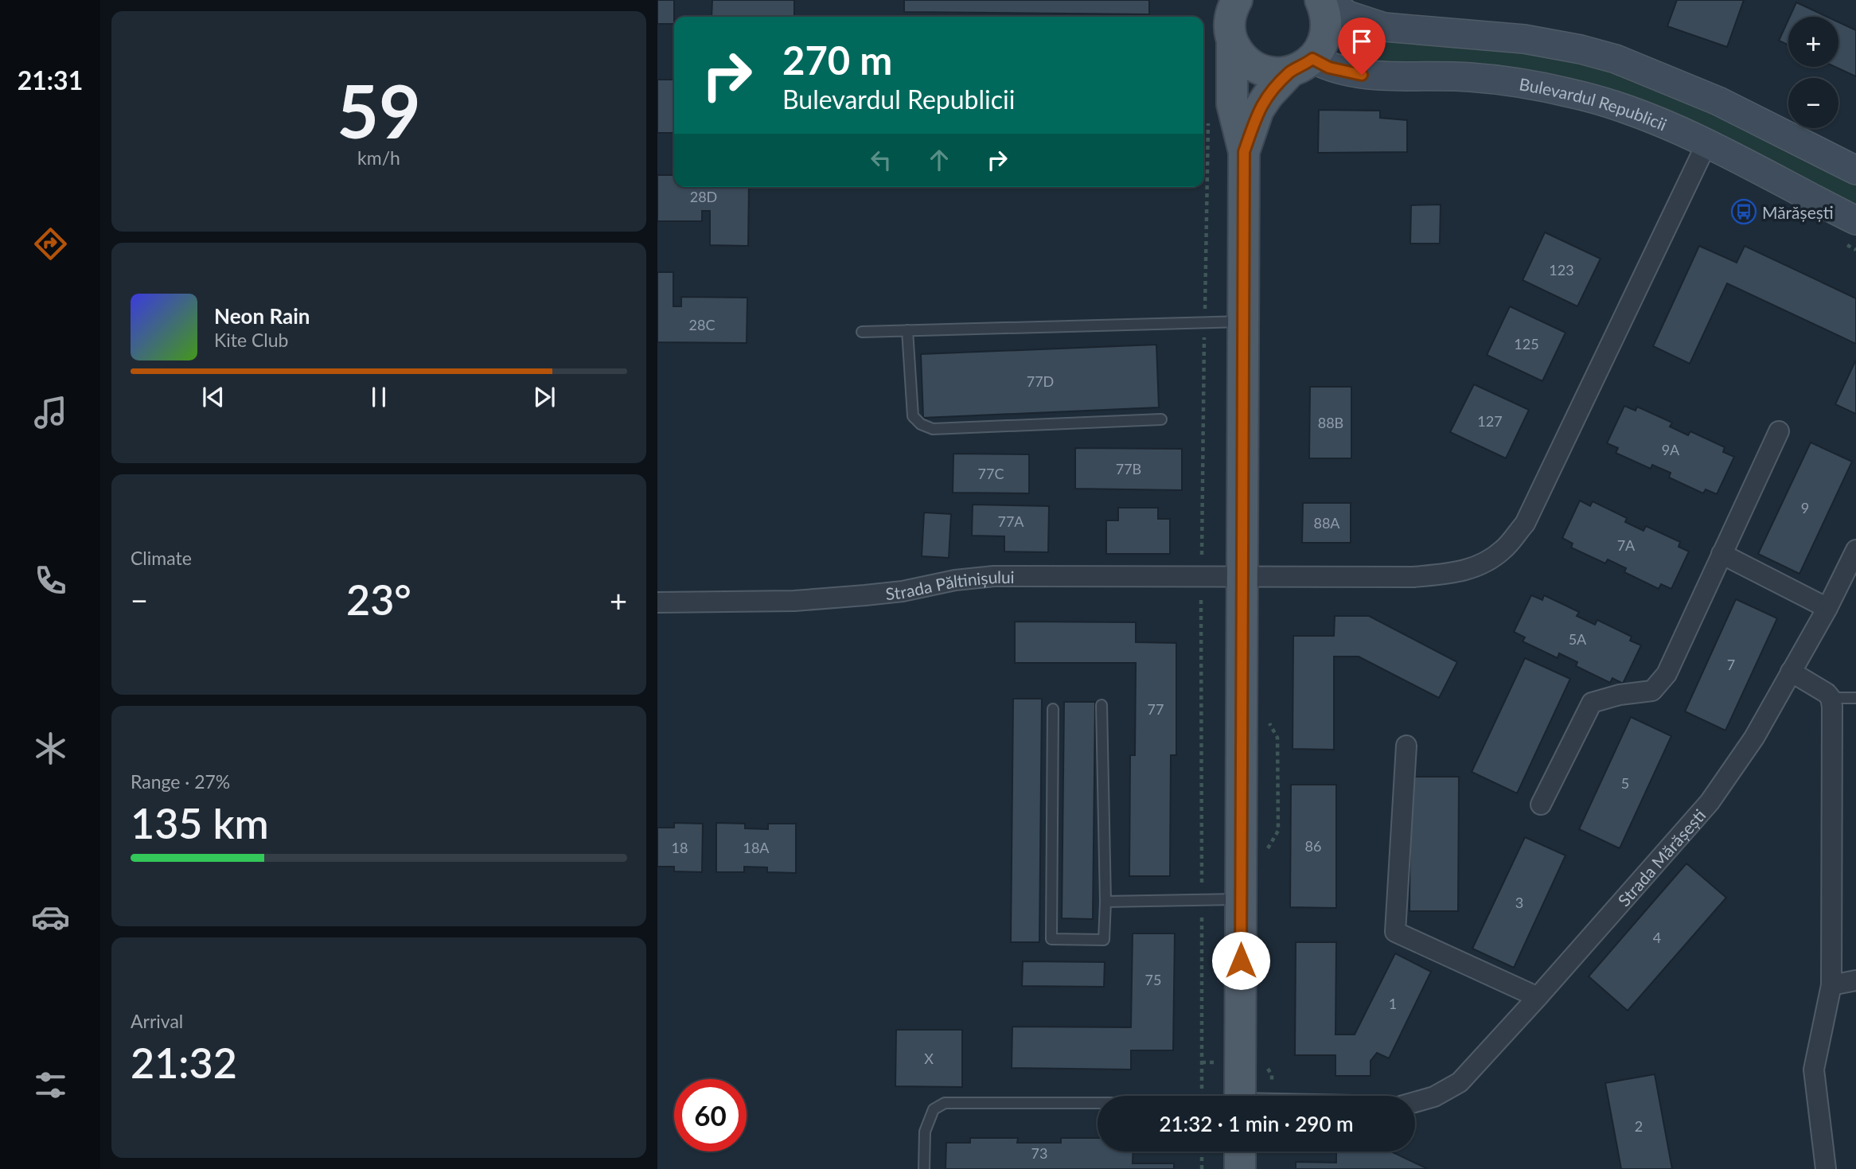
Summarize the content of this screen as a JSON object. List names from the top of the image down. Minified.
{"streets":{"street":["Bulevardul Republicii","Strada Păltinișului","Strada Mărășești"]},"crossings":[["Bulevardul Republicii","Strada Păltinișului"]],"places":{"bus stop":["Mărășești"]},"house_numbers":["28D","123","28C","125","77D","127","88B","9A","77B","77C","9","77A","88A","7A","5A","7","77","5","86","18","18A","3","4","75","1","X","2","73"],"page":{"tabs":"21:31","tile":[["59","km/h"],"Climate",["Range · 27%","135 km"],["Arrival","21:32"]],"map_buttons":["+","−"],"turn":["270 m","Bulevardul Republicii"],"song":["Neon Rain","Kite Club"],"heat":["−","23°","+"],"limit":"60","trip":"21:32 · 1 min · 290 m"}}
